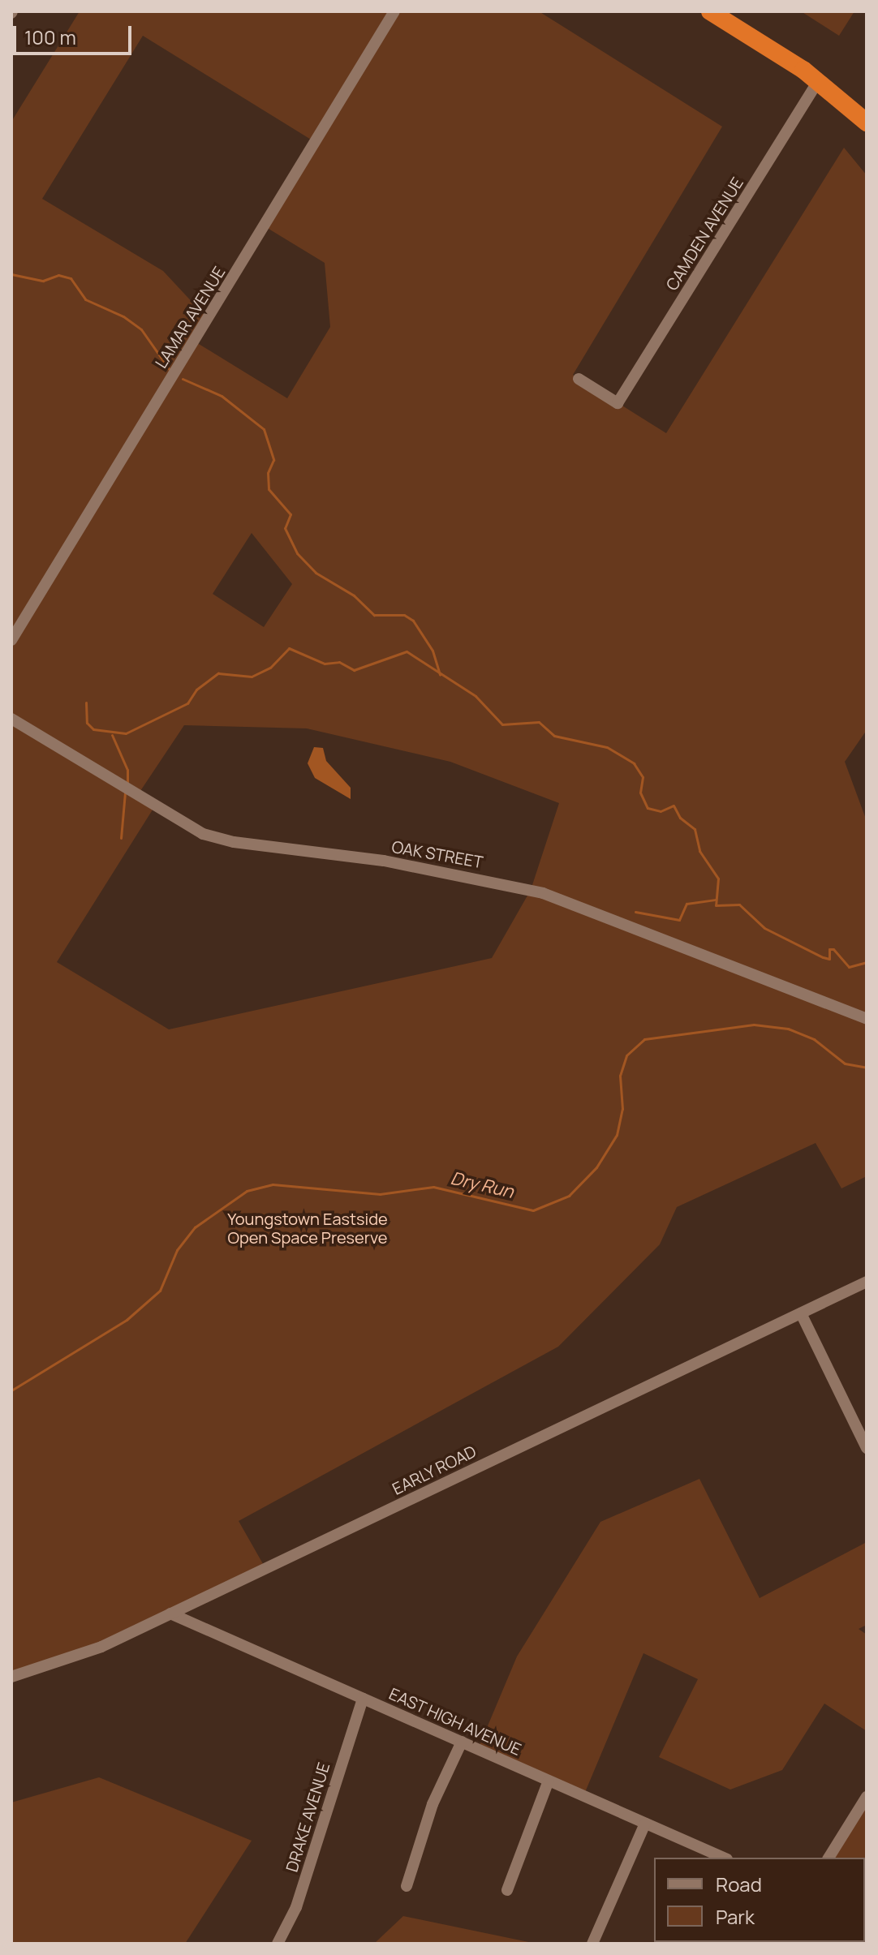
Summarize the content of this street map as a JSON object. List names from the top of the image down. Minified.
{"streets":{"street":["CAMDEN AVENUE","LAMAR AVENUE","OAK STREET","EARLY ROAD","EAST HIGH AVENUE","DRAKE AVENUE"]},"crossings":[["EARLY ROAD","EAST HIGH AVENUE"],["EAST HIGH AVENUE","DRAKE AVENUE"]],"water":["Dry Run"],"parks":["Youngstown Eastside Open Space Preserve"],"legend":["Road","Park"],"scale_bar":"100 m"}
